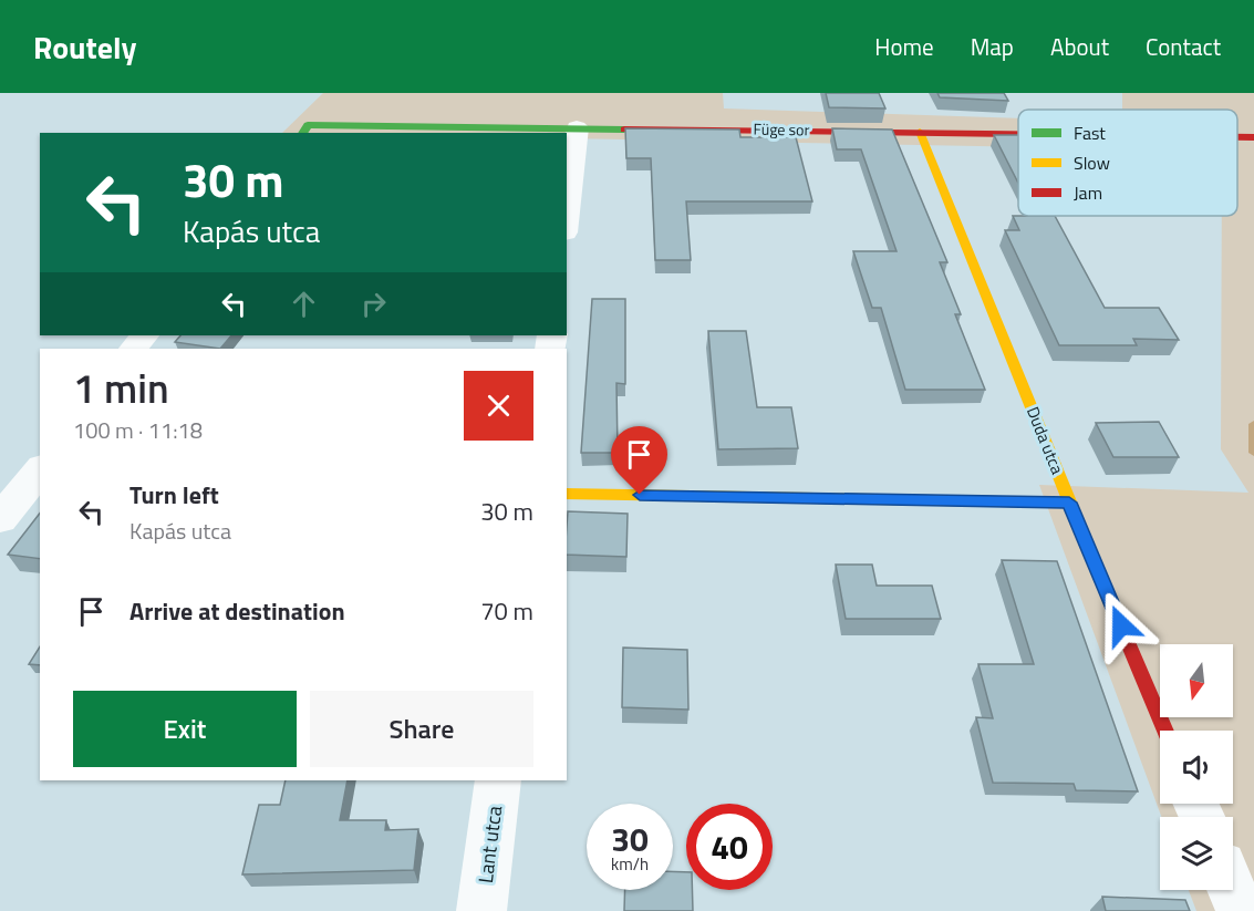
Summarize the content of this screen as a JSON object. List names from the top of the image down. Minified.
{"streets":{"street":["Füge sor","Duda utca","Lant utca"]},"crossings":[["Füge sor","Duda utca"]],"legend":["Fast","Slow","Jam"],"north":"bottom","page":{"header":"Routely","nav":["Home","Map","About","Contact"],"turn":["30 m","Kapás utca"],"heading":["1 min","100 m · 11:18"],"list":[{"name":"Turn left","note":"Kapás utca","value":"30 m"},{"name":"Arrive at destination","value":"70 m"}],"buttons":["Exit","Share"],"speed":"30 km/h","limit":"40"}}
